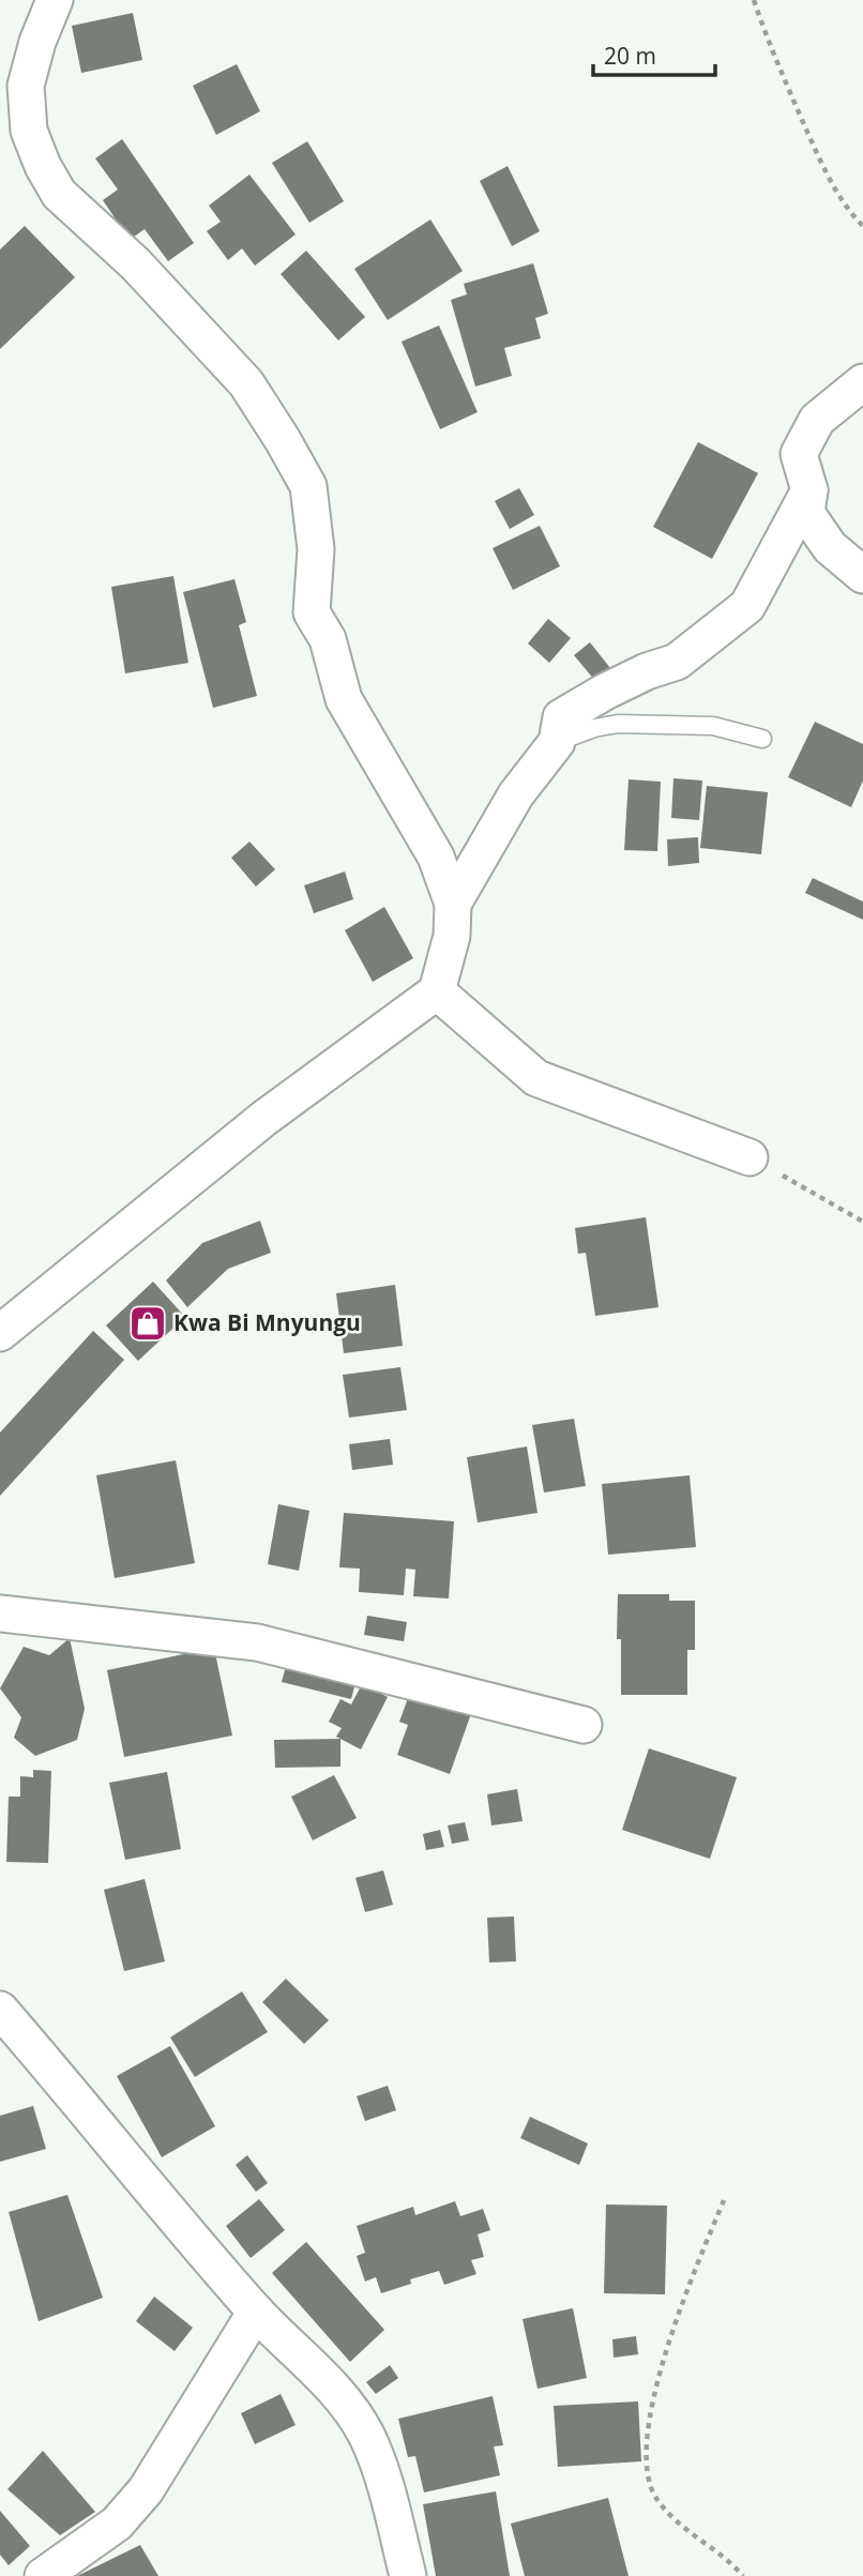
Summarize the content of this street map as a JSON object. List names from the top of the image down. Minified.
{"places":{"shop":["Kwa Bi Mnyungu"]},"scale_bar":"20 m"}
